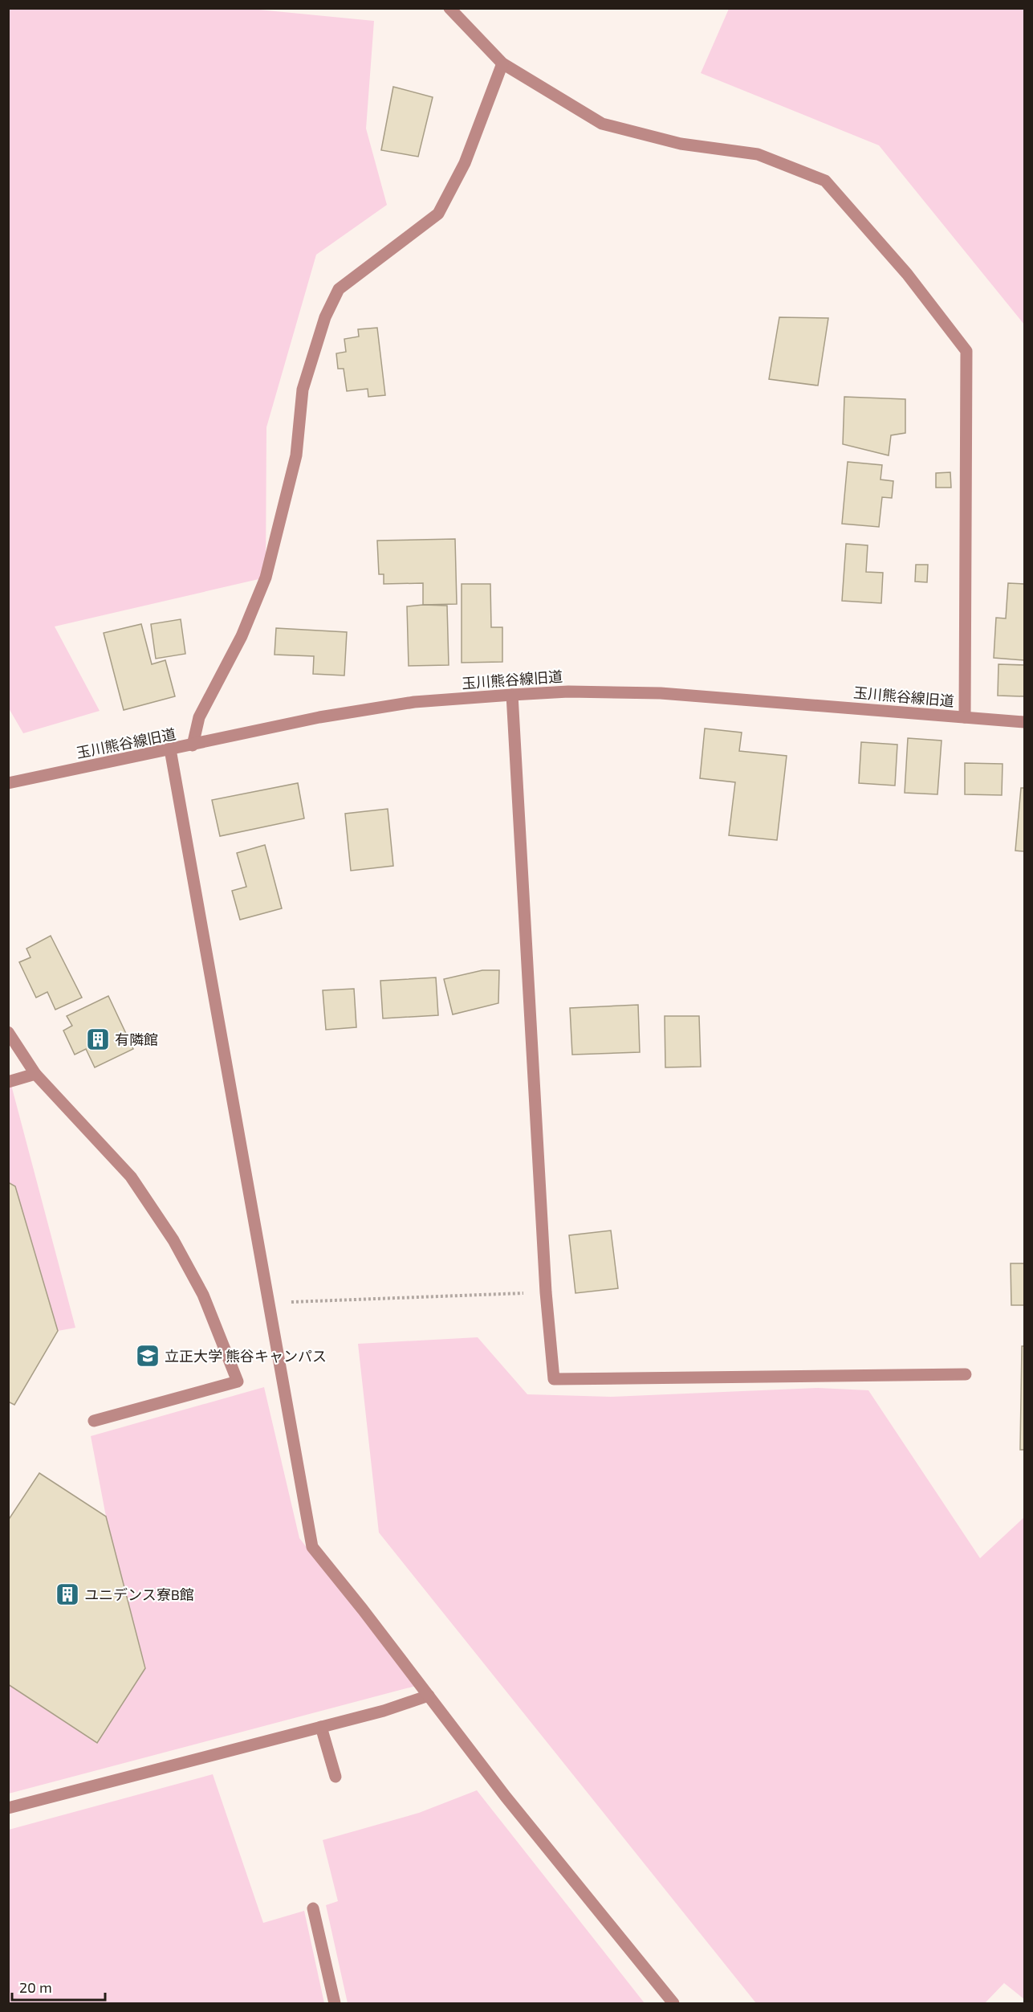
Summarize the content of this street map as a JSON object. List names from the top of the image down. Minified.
{"streets":{"street":["玉川熊谷線旧道"]},"places":{"building":["有隣館","ユニデンス寮B館"],"school or university":["立正大学 熊谷キャンパス"]},"scale_bar":"20 m"}
